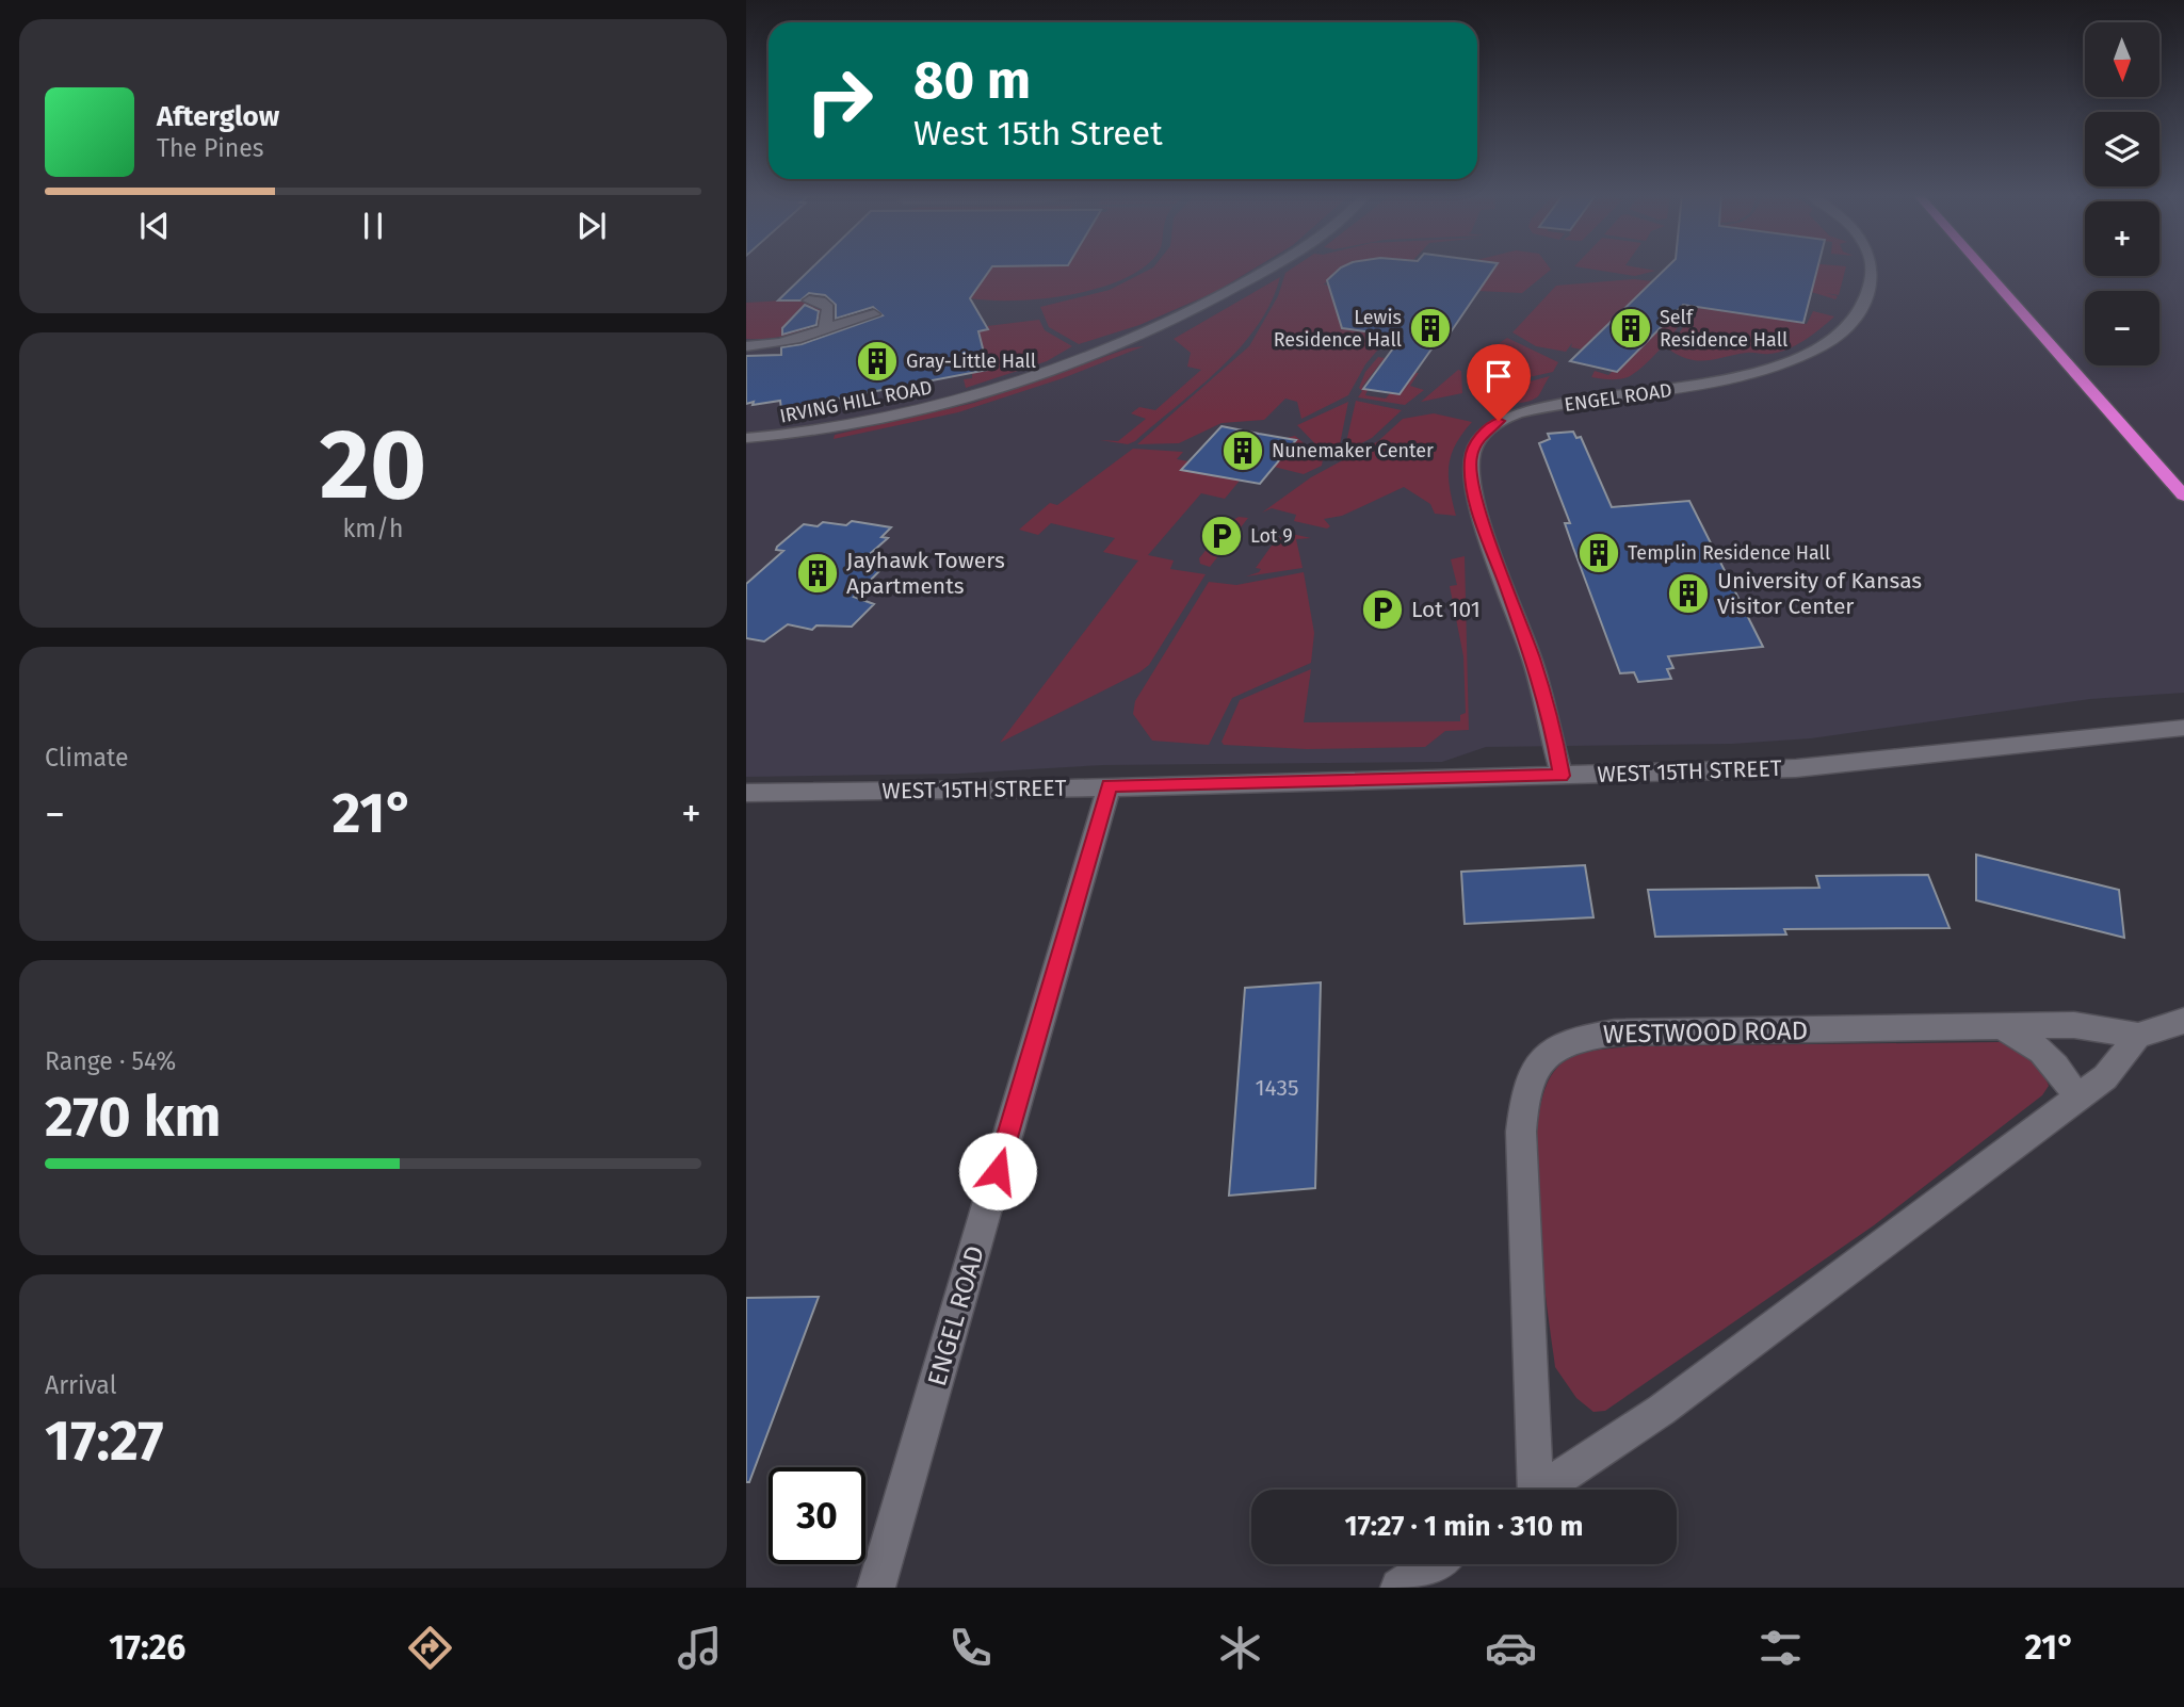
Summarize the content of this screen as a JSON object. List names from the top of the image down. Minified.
{"streets":{"street":["ENGEL ROAD","IRVING HILL ROAD","WEST 15TH STREET","WESTWOOD ROAD"]},"crossings":[["ENGEL ROAD","WEST 15TH STREET"]],"places":{"building":["Lewis Residence Hall","Self Residence Hall","Gray-Little Hall","Nunemaker Center","Templin Residence Hall","Jayhawk Towers Apartments","University of Kansas Visitor Center"],"parking":["Lot 9","Lot 101"]},"house_numbers":["1435"],"north":"bottom","page":{"map_buttons":["+","−"],"turn":["80 m","West 15th Street"],"song":["Afterglow","The Pines"],"tile":[["20","km/h"],"Climate",["Range · 54%","270 km"],["Arrival","17:27"]],"heat":["−","21°","+"],"limit":"30","trip":"17:27 · 1 min · 310 m","tabs":["17:26","21°"]}}
